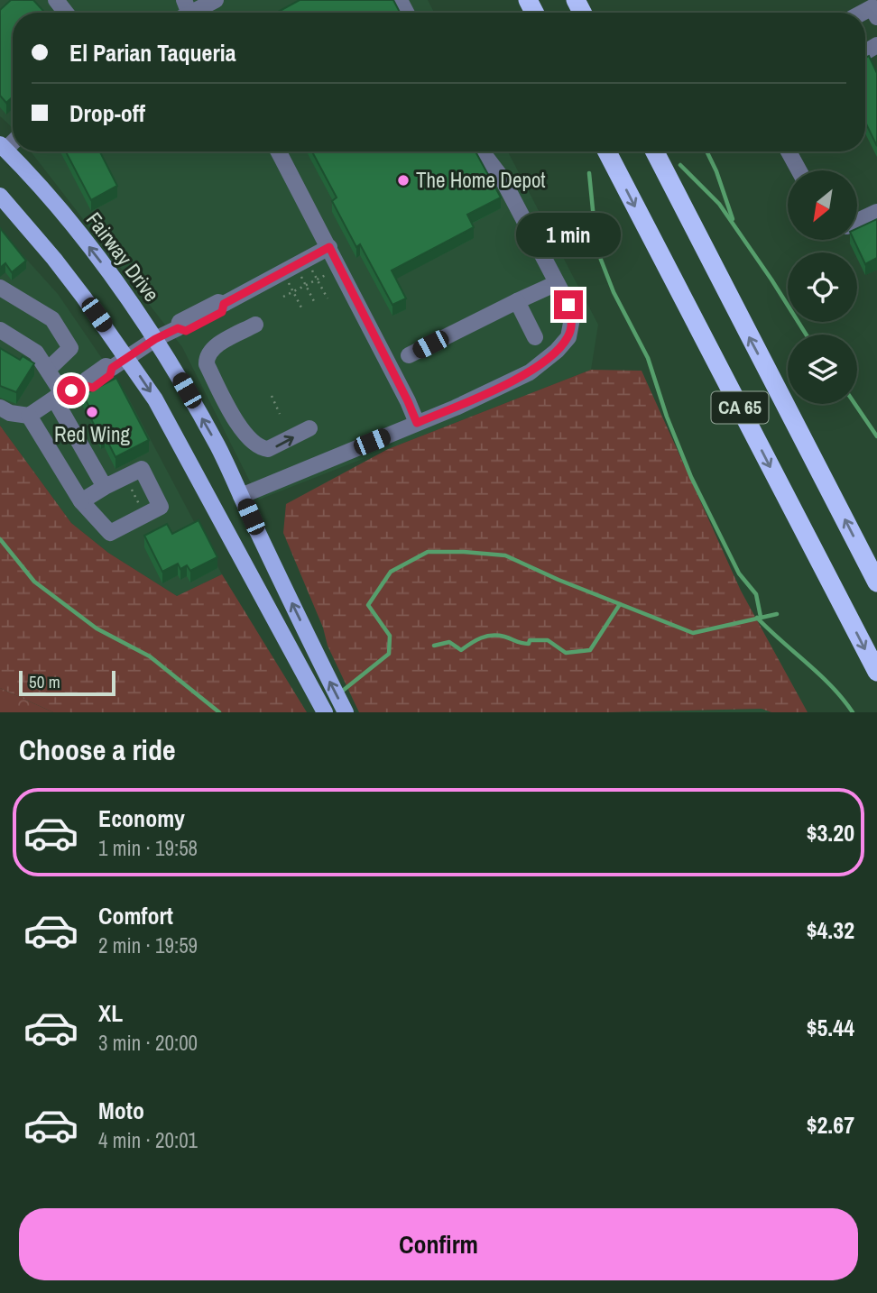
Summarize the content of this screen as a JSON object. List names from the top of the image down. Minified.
{"streets":{"highway":["CA 65"],"main road":["Fairway Drive"]},"places":["The Home Depot","Red Wing"],"scale_bar":"50 m","north":"bottom left","page":{"banner":["El Parian Taqueria","Drop-off"],"bubble":"1 min","scale":"50 m","heading":"Choose a ride","list":[{"name":"Economy","note":"1 min · 19:58","value":"$3.20"},{"name":"Comfort","note":"2 min · 19:59","value":"$4.32"},{"name":"XL","note":"3 min · 20:00","value":"$5.44"},{"name":"Moto","note":"4 min · 20:01","value":"$2.67"}],"buttons":"Confirm"}}
